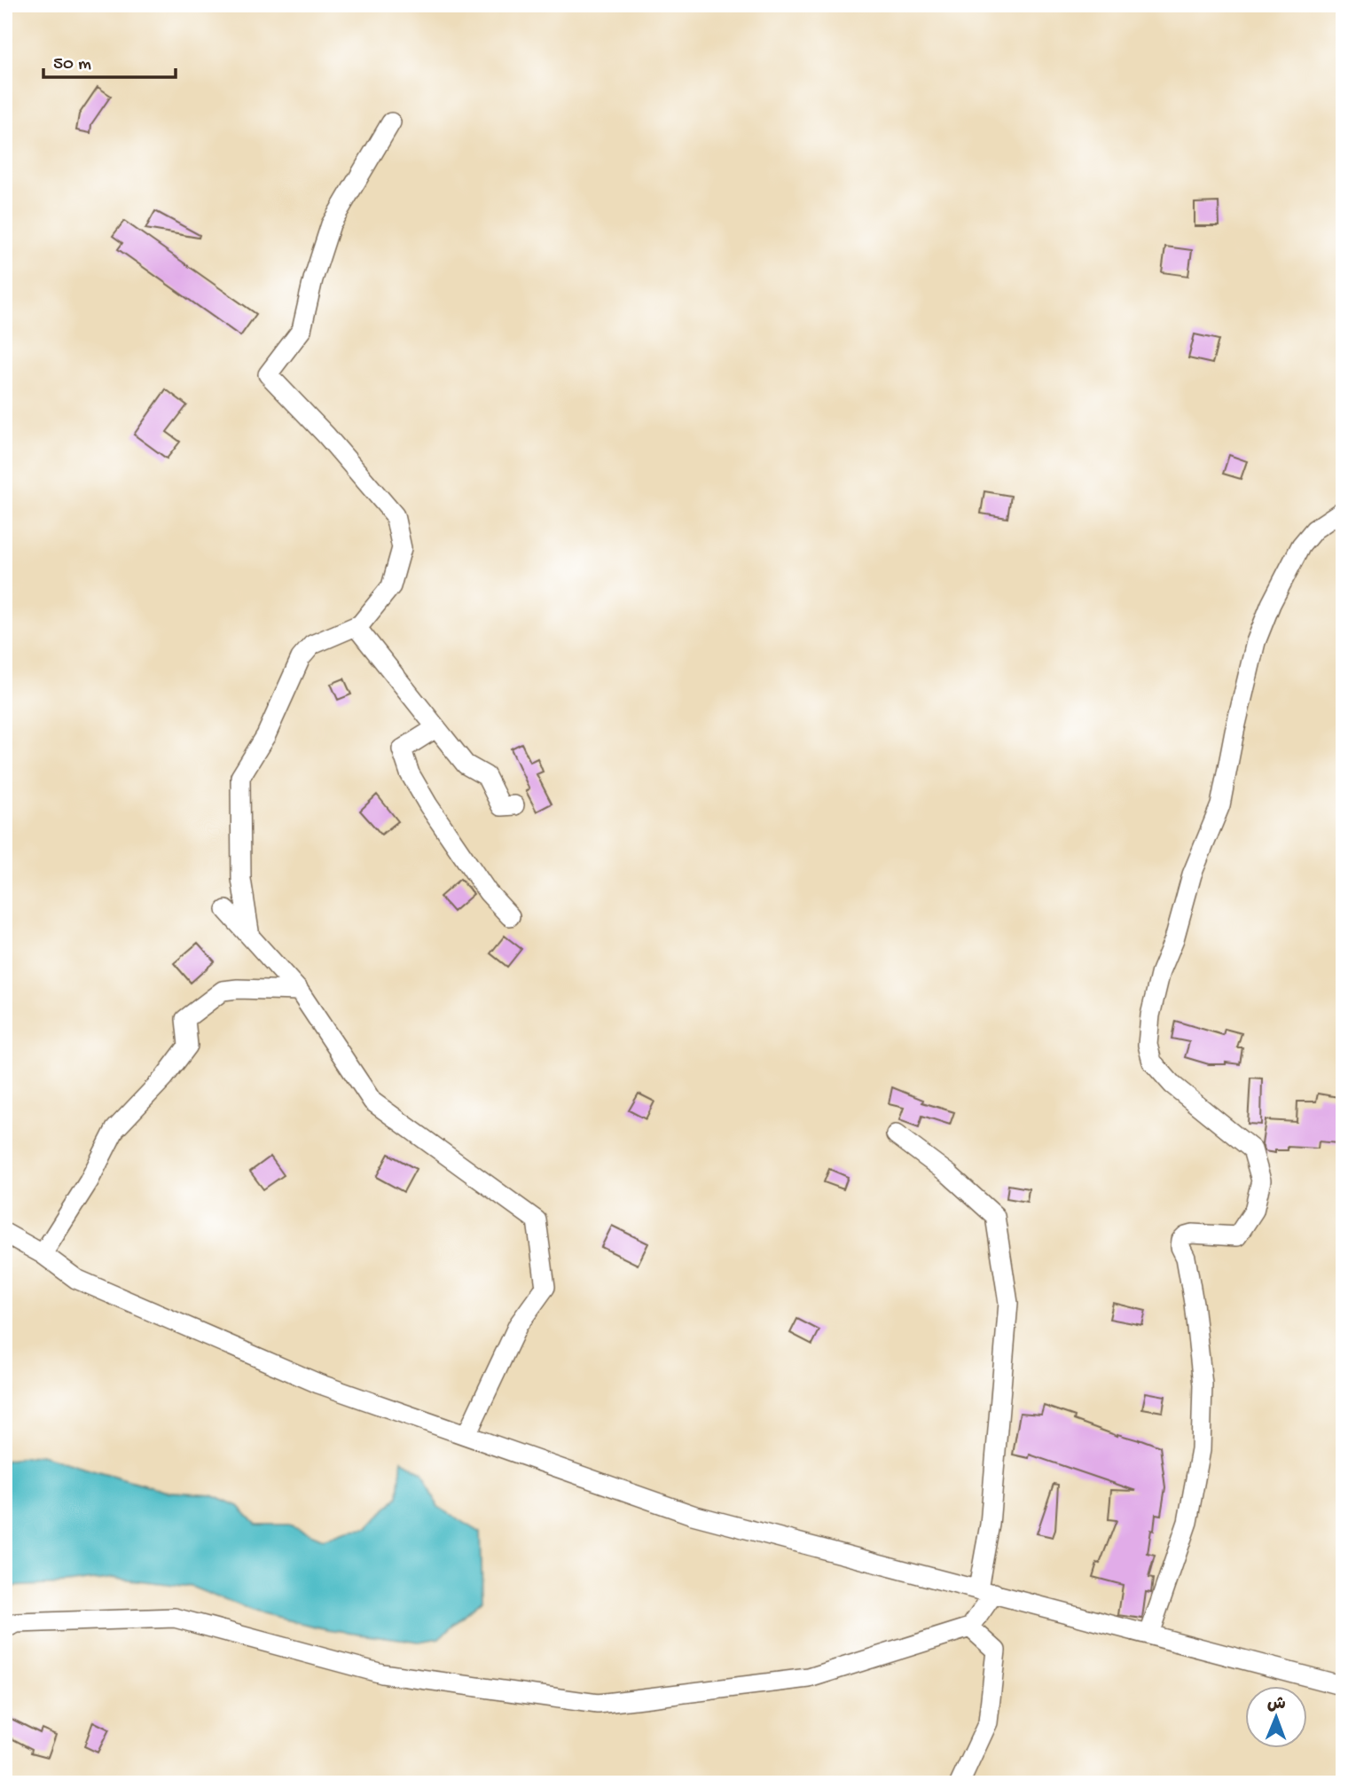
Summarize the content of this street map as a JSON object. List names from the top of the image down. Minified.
{"scale_bar":"50 m","north":"top"}
